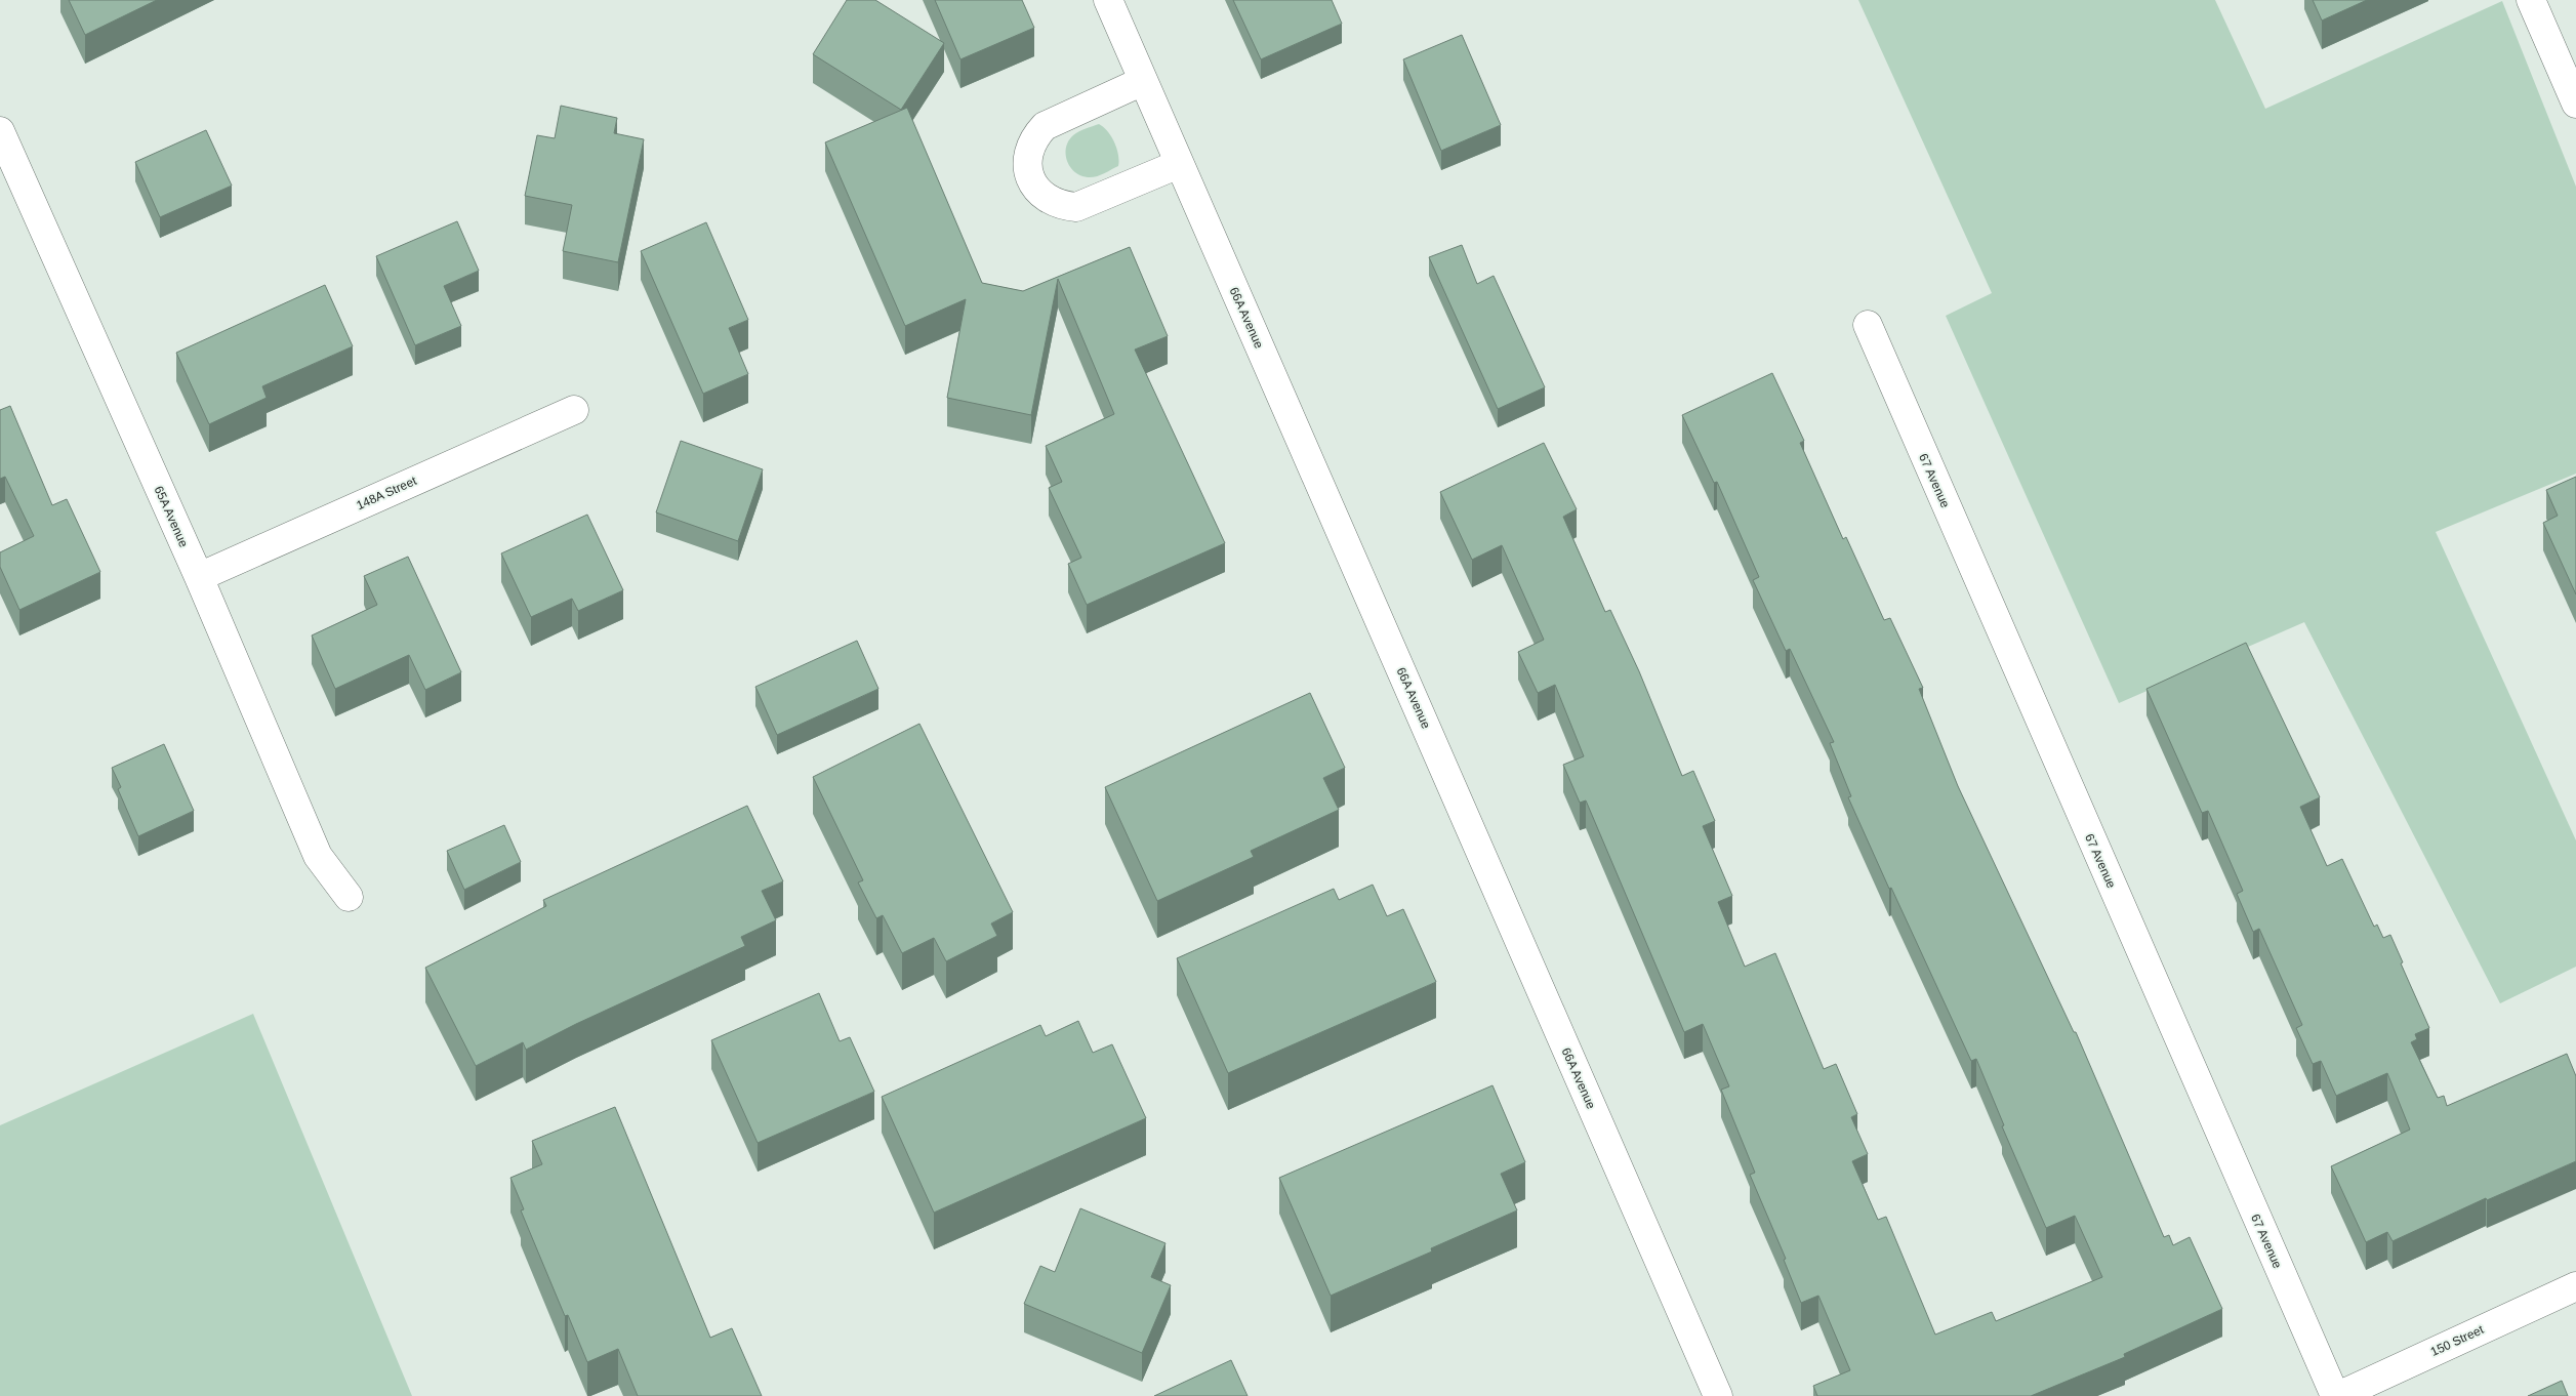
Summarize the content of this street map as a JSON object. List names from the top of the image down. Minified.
{"streets":{"street":["66A Avenue","67 Avenue","148A Street","65A Avenue","150 Street"]},"crossings":[["67 Avenue","150 Street"],["148A Street","65A Avenue"]]}
